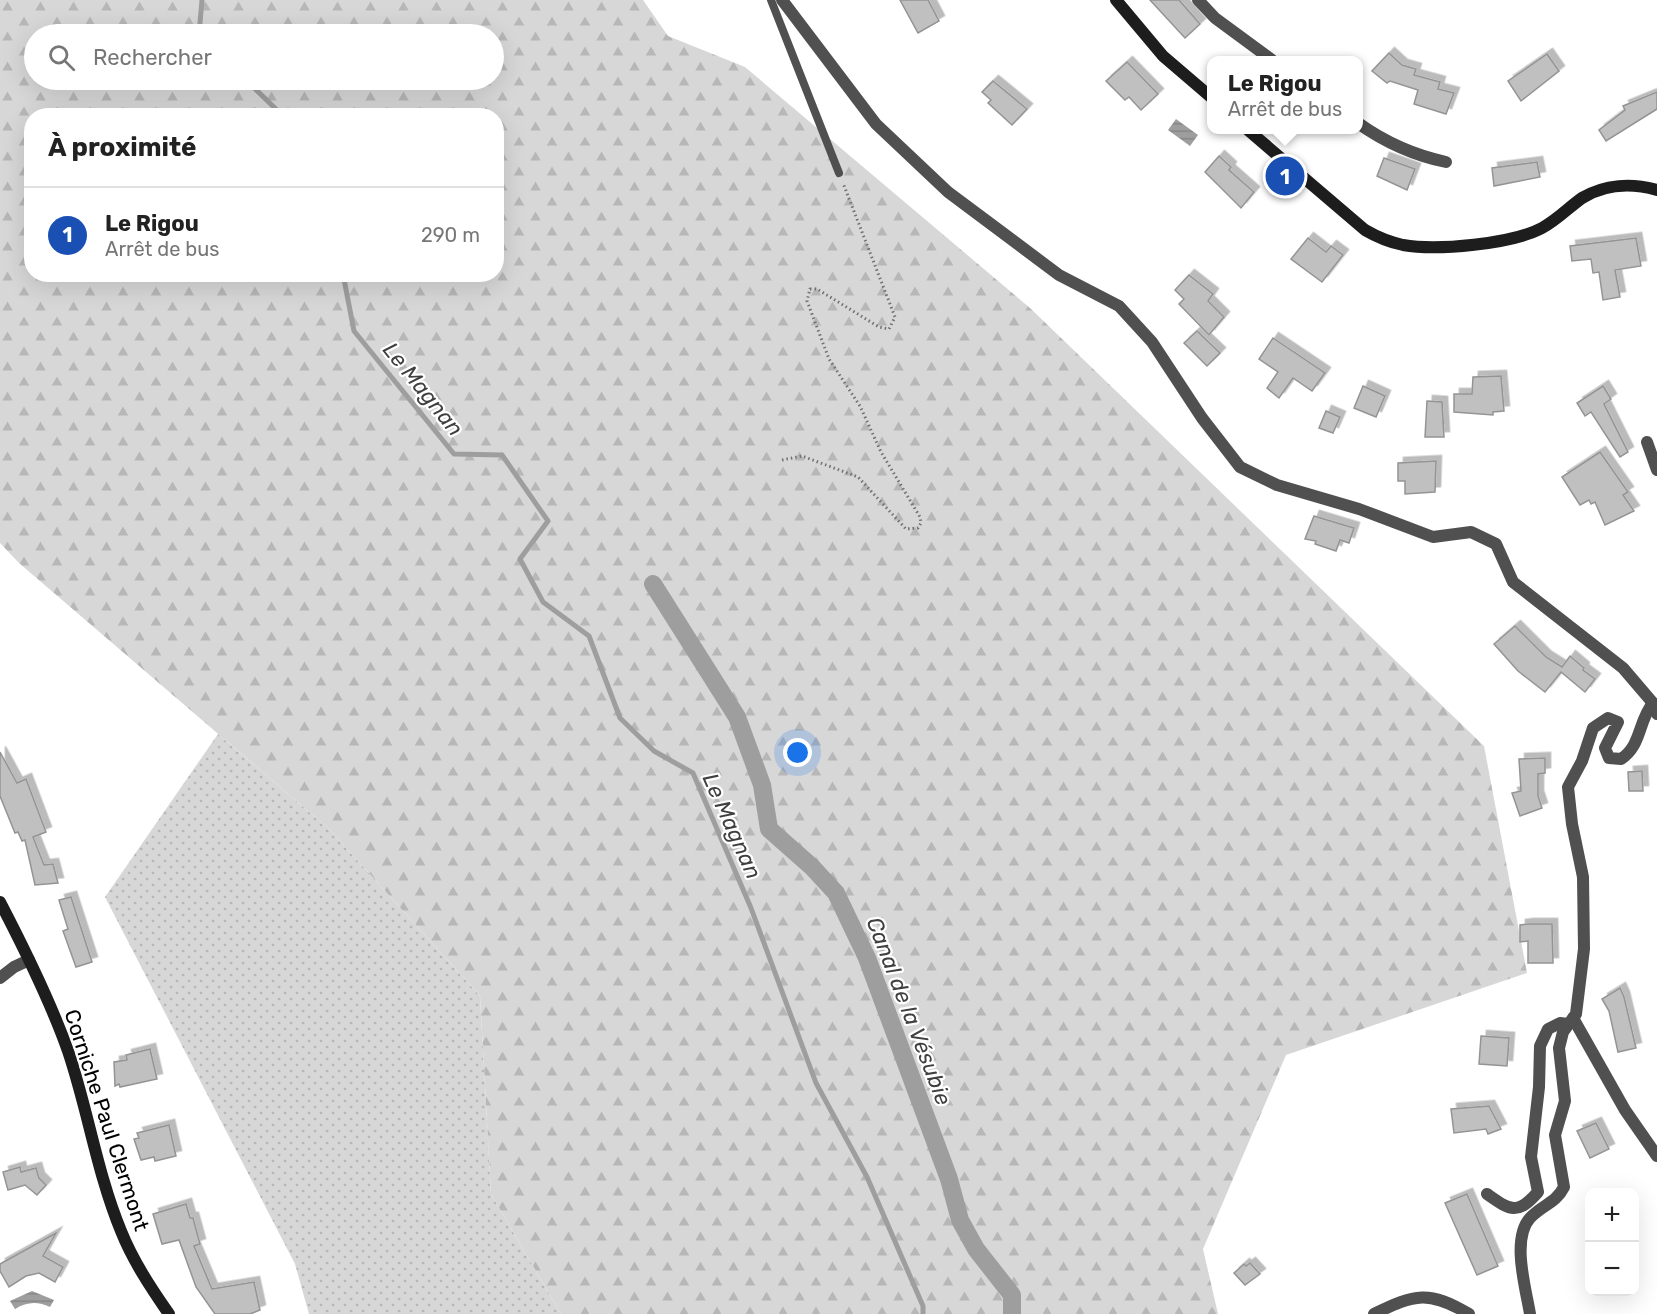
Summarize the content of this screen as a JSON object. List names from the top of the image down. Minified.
{"streets":{"street":["Corniche Paul Clermont"]},"water":["Le Magnan","Canal de la Vésubie"],"page":{"search":"Rechercher","popup":["Le Rigou","Arrêt de bus"],"heading":"À proximité","pins":"1","list":[{"mark":"1","name":"Le Rigou","note":"Arrêt de bus","value":"290 m"}],"map_buttons":["+","−"]}}
